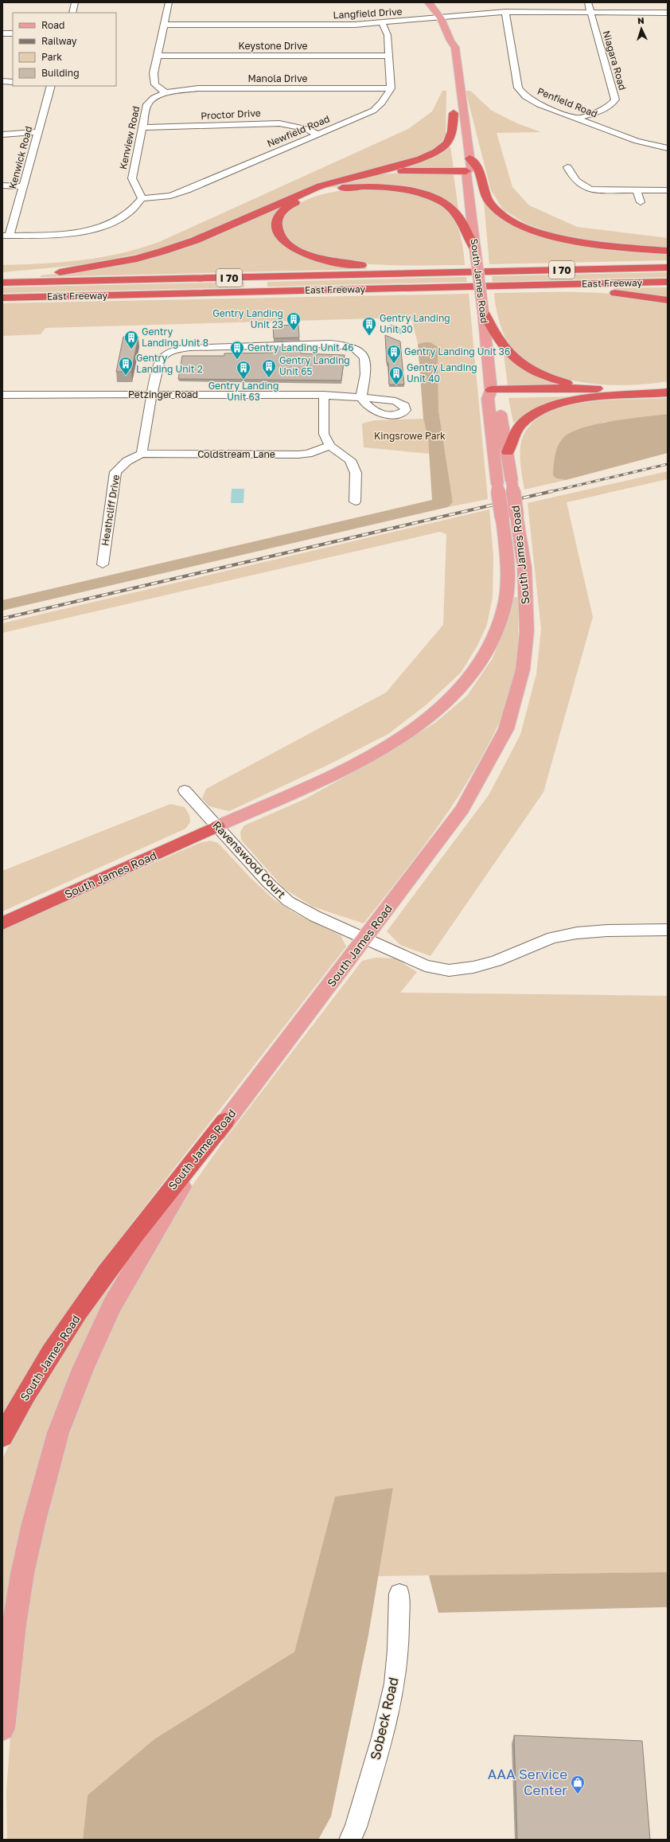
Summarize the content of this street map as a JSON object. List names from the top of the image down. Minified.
{"streets":{"highway":["I 70","South James Road","East Freeway"],"street":["Langfield Drive","Keystone Drive","Niagara Road","Manola Drive","Penfield Road","Proctor Drive","Newfield Road","Kenview Road","Kenwick Road","Petzinger Road","Coldstream Lane","Heathcliff Drive","Ravenswood Court","Sobeck Road"]},"crossings":[["Langfield Drive","Niagara Road"],["Langfield Drive","Penfield Road"],["Langfield Drive","South James Road"],["Niagara Road","Penfield Road"],["Manola Drive","Newfield Road"],["Manola Drive","Kenview Road"],["Proctor Drive","Newfield Road"],["Proctor Drive","Kenview Road"],["Newfield Road","Kenview Road"],["South James Road","Ravenswood Court"],["Coldstream Lane","Heathcliff Drive"]],"parks":["Kingsrowe Park"],"places":{"building":["Gentry Landing Unit 23","Gentry Landing Unit 30","Gentry Landing Unit 8","Gentry Landing Unit 46","Gentry Landing Unit 36","Gentry Landing Unit 2","Gentry Landing Unit 65","Gentry Landing Unit 63","Gentry Landing Unit 40"],"shop":["AAA Service Center"]},"legend":["Road","Railway","Park","Building"],"north":"top"}
